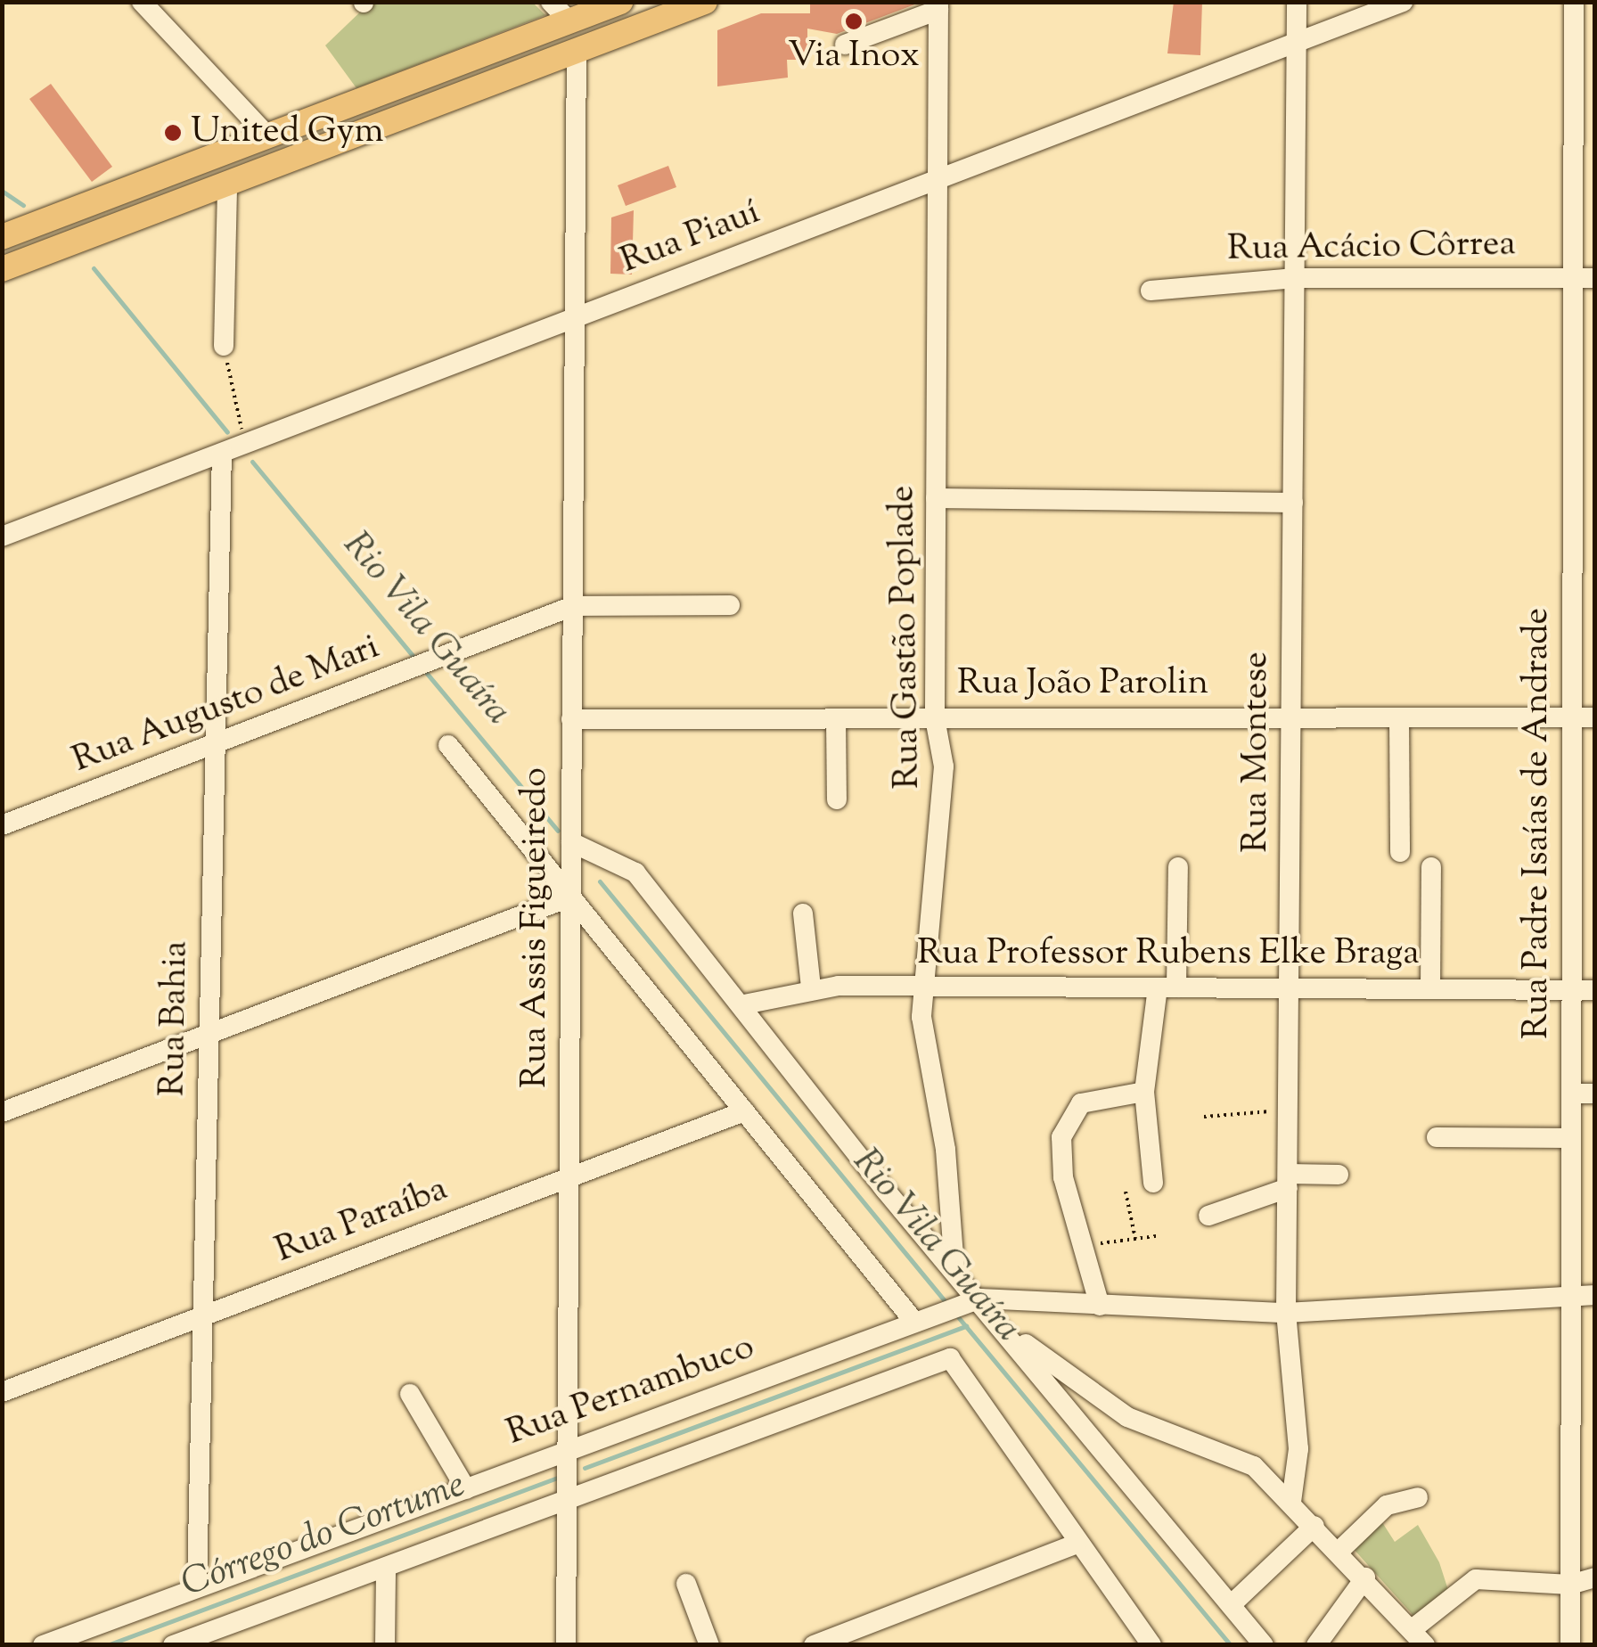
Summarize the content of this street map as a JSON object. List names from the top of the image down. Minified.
{"streets":{"street":["Rua Piauí","Rua Acácio Côrrea","Rua Gastão Poplade","Rua João Parolin","Rua Augusto de Mari","Rua Montese","Rua Padre Isaías de Andrade","Rua Assis Figueiredo","Rua Professor Rubens Elke Braga","Rua Bahia","Rua Paraíba","Rua Pernambuco"]},"crossings":[["Rua Piauí","Rua Gastão Poplade"],["Rua Piauí","Rua Montese"],["Rua Piauí","Rua Assis Figueiredo"],["Rua Piauí","Rua Bahia"],["Rua Acácio Côrrea","Rua Montese"],["Rua Acácio Côrrea","Rua Padre Isaías de Andrade"],["Rua Gastão Poplade","Rua João Parolin"],["Rua Gastão Poplade","Rua Professor Rubens Elke Braga"],["Rua João Parolin","Rua Montese"],["Rua João Parolin","Rua Padre Isaías de Andrade"],["Rua João Parolin","Rua Assis Figueiredo"],["Rua Augusto de Mari","Rua Assis Figueiredo"],["Rua Augusto de Mari","Rua Bahia"],["Rua Montese","Rua Professor Rubens Elke Braga"],["Rua Padre Isaías de Andrade","Rua Professor Rubens Elke Braga"],["Rua Assis Figueiredo","Rua Paraíba"],["Rua Assis Figueiredo","Rua Pernambuco"],["Rua Bahia","Rua Paraíba"],["Rua Bahia","Rua Pernambuco"]],"water":["Rio Vila Guaíra","Córrego do Cortume"],"places":["Via Inox","United Gym"]}
